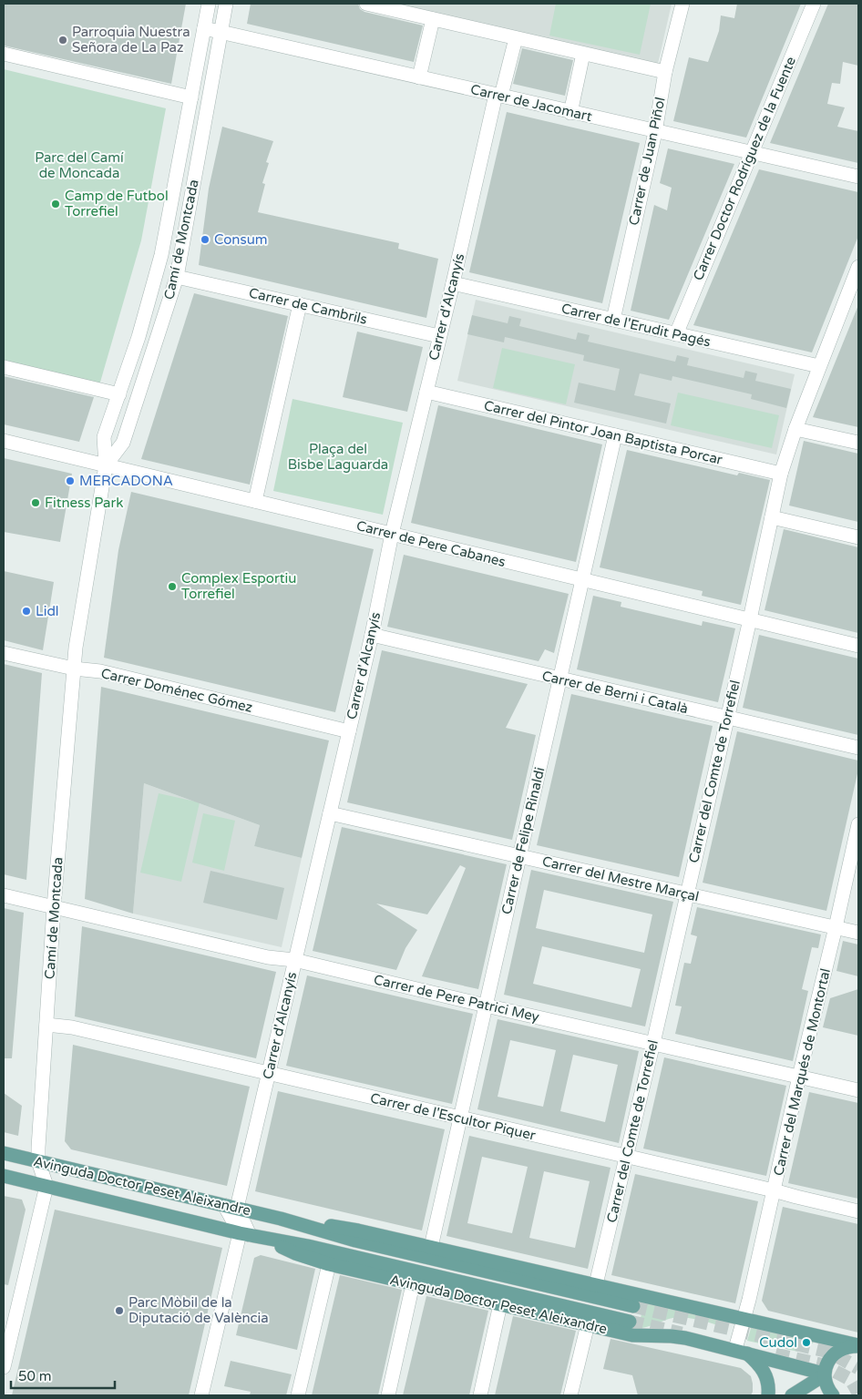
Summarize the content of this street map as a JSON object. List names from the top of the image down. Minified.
{"streets":{"main road":["Avinguda Doctor Peset Aleixandre"],"street":["Carrer de Jacomart","Carrer de Juan Piñol","Carrer Doctor Rodríguez de la Fuente","Camí de Montcada","Carrer de Cambrils","Carrer d'Alcanyís","Carrer de l'Erudit Pagés","Carrer del Pintor Joan Baptista Porcar","Carrer de Pere Cabanes","Carrer Doménec Gómez","Carrer de Berni i Català","Carrer del Comte de Torrefiel","Carrer de Felipe Rinaldi","Carrer del Mestre Marçal","Carrer de Pere Patrici Mey","Carrer del Marqués de Montortal","Carrer de l'Escultor Piquer"]},"crossings":[["Carrer de Jacomart","Carrer de Juan Piñol"],["Carrer de Jacomart","Carrer Doctor Rodríguez de la Fuente"],["Carrer de Jacomart","Camí de Montcada"],["Carrer de Jacomart","Carrer d'Alcanyís"],["Carrer de Juan Piñol","Carrer de l'Erudit Pagés"],["Carrer Doctor Rodríguez de la Fuente","Carrer de l'Erudit Pagés"],["Camí de Montcada","Carrer de Cambrils"],["Camí de Montcada","Carrer de Pere Cabanes"],["Camí de Montcada","Carrer Doménec Gómez"],["Camí de Montcada","Carrer de Pere Patrici Mey"],["Camí de Montcada","Carrer de l'Escultor Piquer"],["Camí de Montcada","Avinguda Doctor Peset Aleixandre"],["Carrer de Cambrils","Carrer d'Alcanyís"],["Carrer d'Alcanyís","Carrer de l'Erudit Pagés"],["Carrer d'Alcanyís","Carrer del Pintor Joan Baptista Porcar"],["Carrer d'Alcanyís","Carrer de Pere Cabanes"],["Carrer d'Alcanyís","Carrer Doménec Gómez"],["Carrer d'Alcanyís","Carrer de Berni i Català"],["Carrer d'Alcanyís","Carrer del Mestre Marçal"],["Carrer d'Alcanyís","Carrer de Pere Patrici Mey"],["Carrer d'Alcanyís","Carrer de l'Escultor Piquer"],["Carrer d'Alcanyís","Avinguda Doctor Peset Aleixandre"],["Carrer de l'Erudit Pagés","Carrer del Comte de Torrefiel"],["Carrer del Pintor Joan Baptista Porcar","Carrer del Comte de Torrefiel"],["Carrer del Pintor Joan Baptista Porcar","Carrer de Felipe Rinaldi"],["Carrer de Pere Cabanes","Carrer del Comte de Torrefiel"],["Carrer de Pere Cabanes","Carrer de Felipe Rinaldi"],["Carrer de Berni i Català","Carrer del Comte de Torrefiel"],["Carrer de Berni i Català","Carrer de Felipe Rinaldi"],["Carrer del Comte de Torrefiel","Carrer del Mestre Marçal"],["Carrer del Comte de Torrefiel","Carrer de Pere Patrici Mey"],["Carrer del Comte de Torrefiel","Carrer de l'Escultor Piquer"],["Carrer del Comte de Torrefiel","Avinguda Doctor Peset Aleixandre"],["Carrer de Felipe Rinaldi","Carrer del Mestre Marçal"],["Carrer de Felipe Rinaldi","Carrer de Pere Patrici Mey"],["Carrer de Felipe Rinaldi","Carrer de l'Escultor Piquer"],["Carrer de Felipe Rinaldi","Avinguda Doctor Peset Aleixandre"],["Carrer del Mestre Marçal","Carrer del Marqués de Montortal"],["Carrer de Pere Patrici Mey","Carrer del Marqués de Montortal"],["Carrer del Marqués de Montortal","Carrer de l'Escultor Piquer"],["Carrer del Marqués de Montortal","Avinguda Doctor Peset Aleixandre"]],"parks":["Parc del Camí de Moncada","Plaça del Bisbe Laguarda"],"places":["Parroquia Nuestra Señora de La Paz","Camp de Futbol Torrefiel","Consum","MERCADONA","Fitness Park","Complex Esportiu Torrefiel","Lidl","Parc Mòbil de la Diputació de València","Cudol"],"scale_bar":"50 m"}
